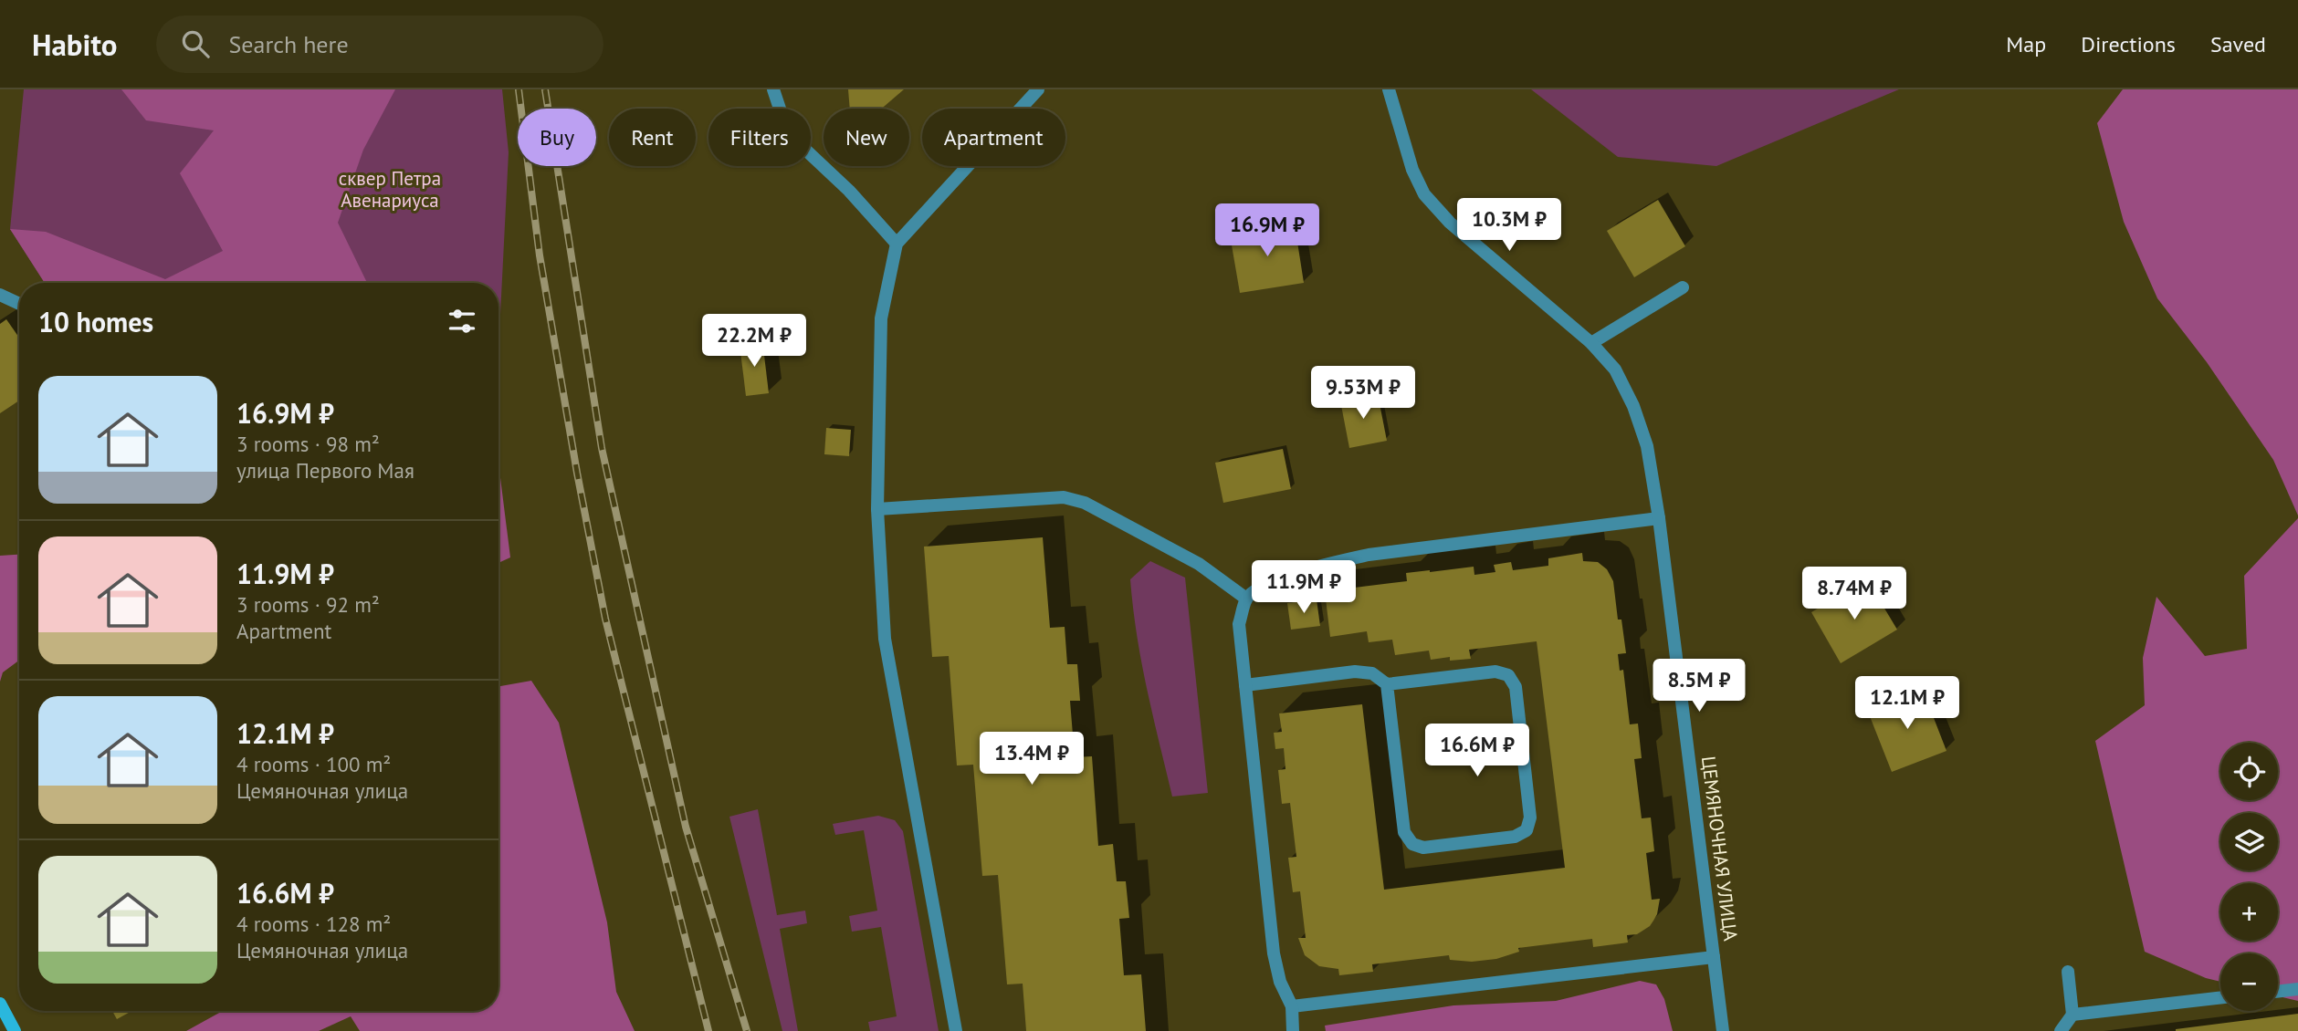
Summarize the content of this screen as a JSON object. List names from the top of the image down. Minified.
{"streets":{"street":["ЦЕМЯНОЧНАЯ УЛИЦА"]},"parks":["сквер Петра Авенариуса"],"page":{"header":"Habito","search":"Search here","nav":["Map","Directions","Saved"],"chip":["Buy","Rent","Filters","New","Apartment"],"price":["10.3M ₽","16.9M ₽","22.2M ₽","9.53M ₽","11.9M ₽","8.74M ₽","8.5M ₽","12.1M ₽","16.6M ₽","13.4M ₽"],"heading":"10 homes","list":[{"name":"16.9M ₽","note":"3 rooms · 98 m² · улица Первого Мая"},{"name":"11.9M ₽","note":"3 rooms · 92 m² · Apartment"},{"name":"12.1M ₽","note":"4 rooms · 100 m² · Цемяночная улица"},{"name":"16.6M ₽","note":"4 rooms · 128 m² · Цемяночная улица"}],"map_buttons":["+","−"]}}
